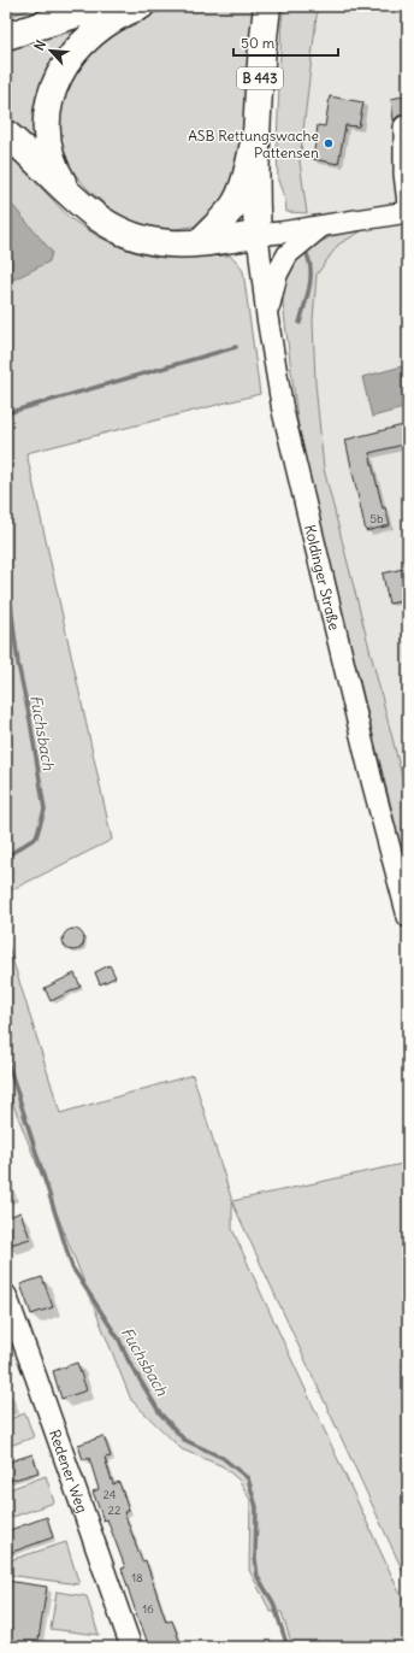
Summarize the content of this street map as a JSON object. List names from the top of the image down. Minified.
{"streets":{"main road":["B 443"],"street":["Koldinger Straße","Redener Weg"]},"crossings":[["B 443","Koldinger Straße"]],"water":["Fuchsbach"],"places":["ASB Rettungswache Pattensen"],"house_numbers":["5b","24","22","18","16"],"scale_bar":"50 m","north":"top left"}
